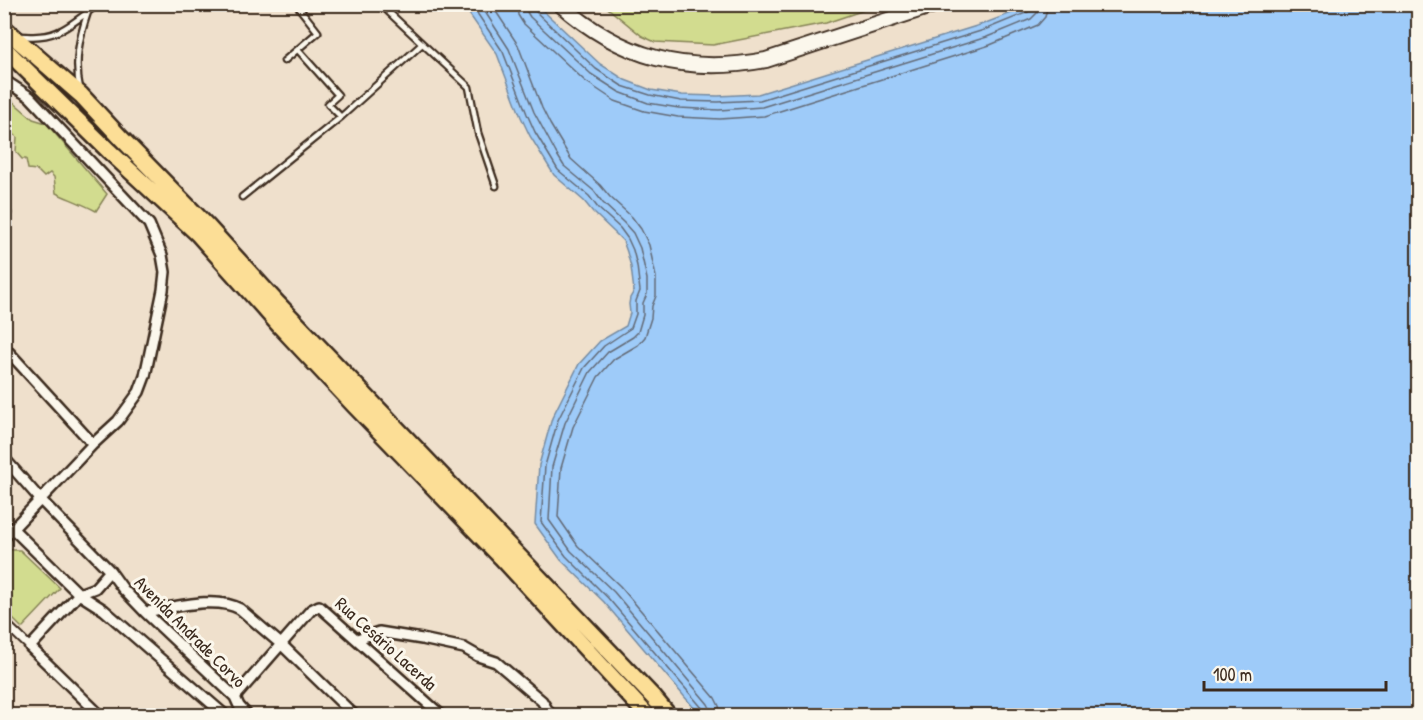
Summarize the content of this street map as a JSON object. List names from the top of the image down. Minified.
{"streets":{"street":["Avenida Andrade Corvo","Rua Cesário Lacerda"]},"scale_bar":"100 m"}
